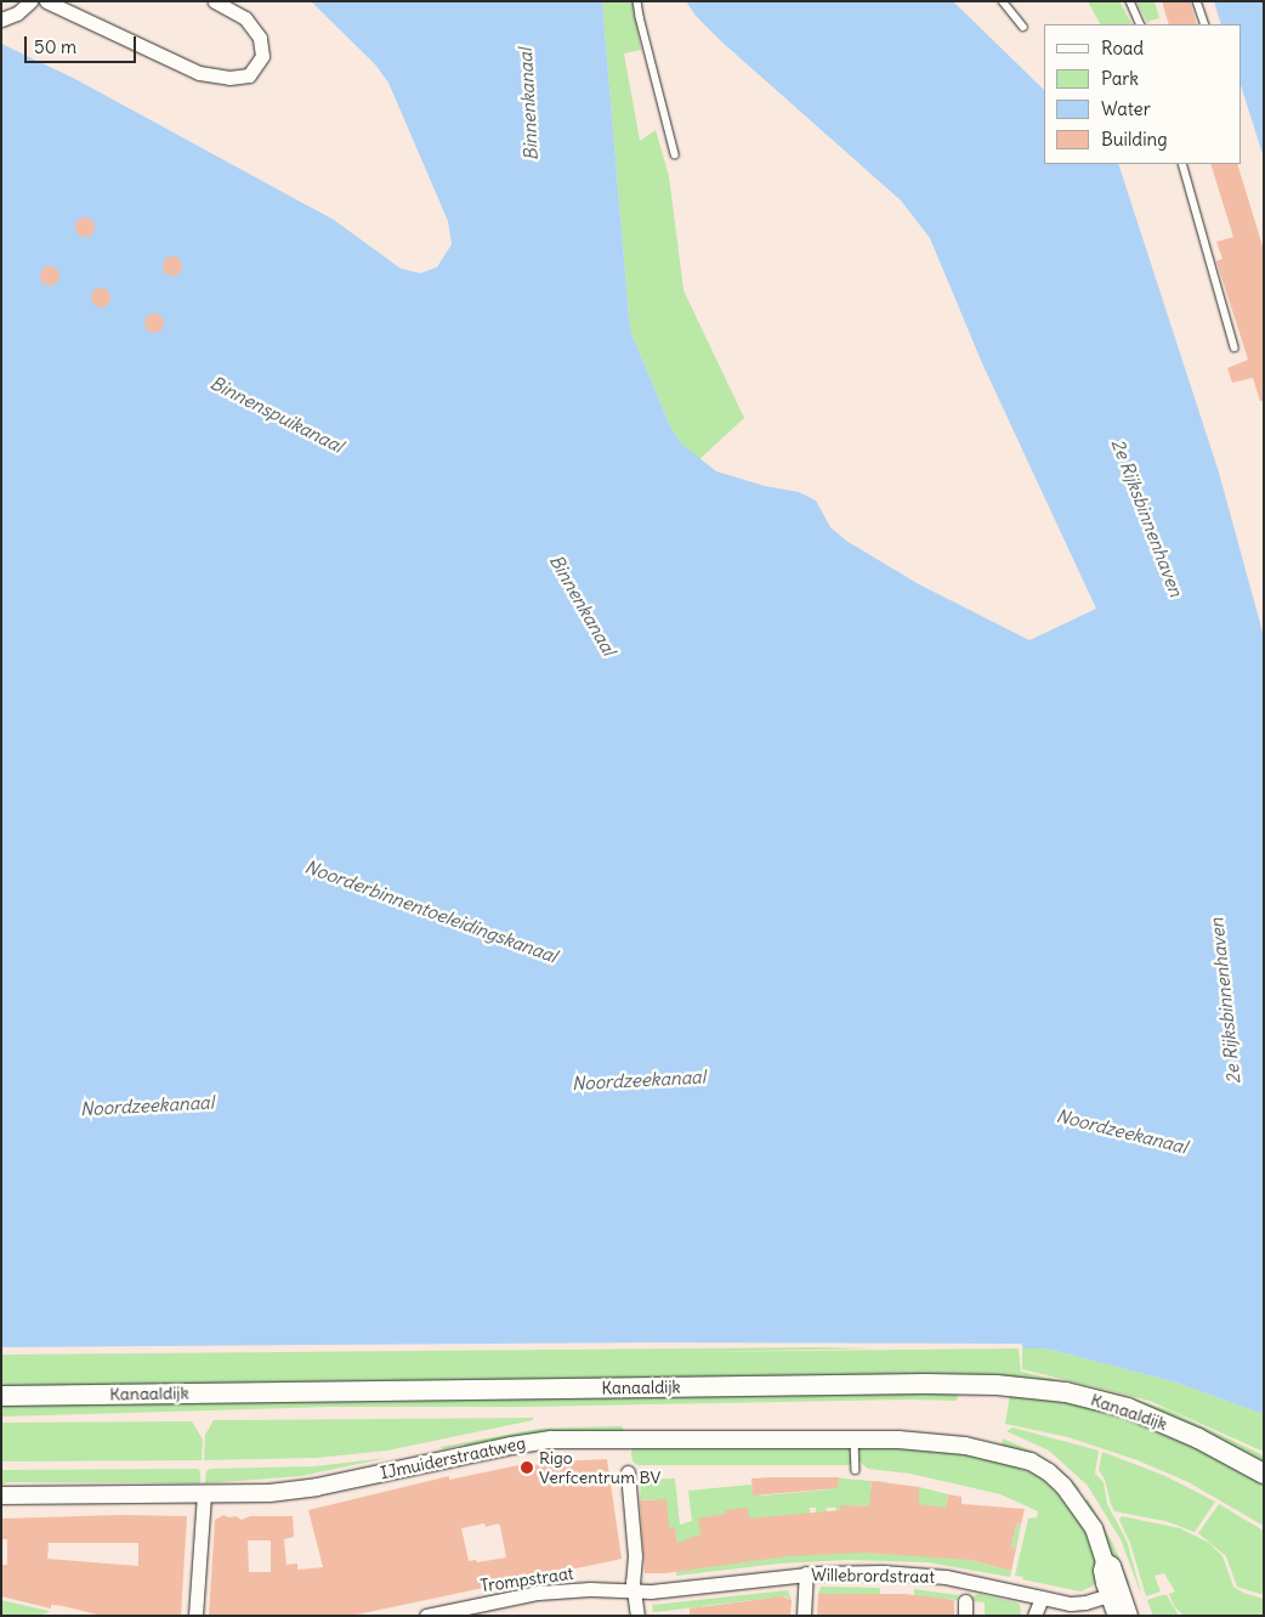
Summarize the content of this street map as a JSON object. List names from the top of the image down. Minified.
{"streets":{"main road":["Kanaaldijk"],"street":["IJmuiderstraatweg","Willebrordstraat","Trompstraat"]},"crossings":[["IJmuiderstraatweg","Willebrordstraat"],["Willebrordstraat","Trompstraat"]],"water":["Binnenkanaal","Binnenspuikanaal","2e Rijksbinnenhaven","Noorderbinnentoeleidingskanaal","Noordzeekanaal"],"places":["Rigo Verfcentrum BV"],"legend":["Road","Park","Water","Building"],"scale_bar":"50 m"}
